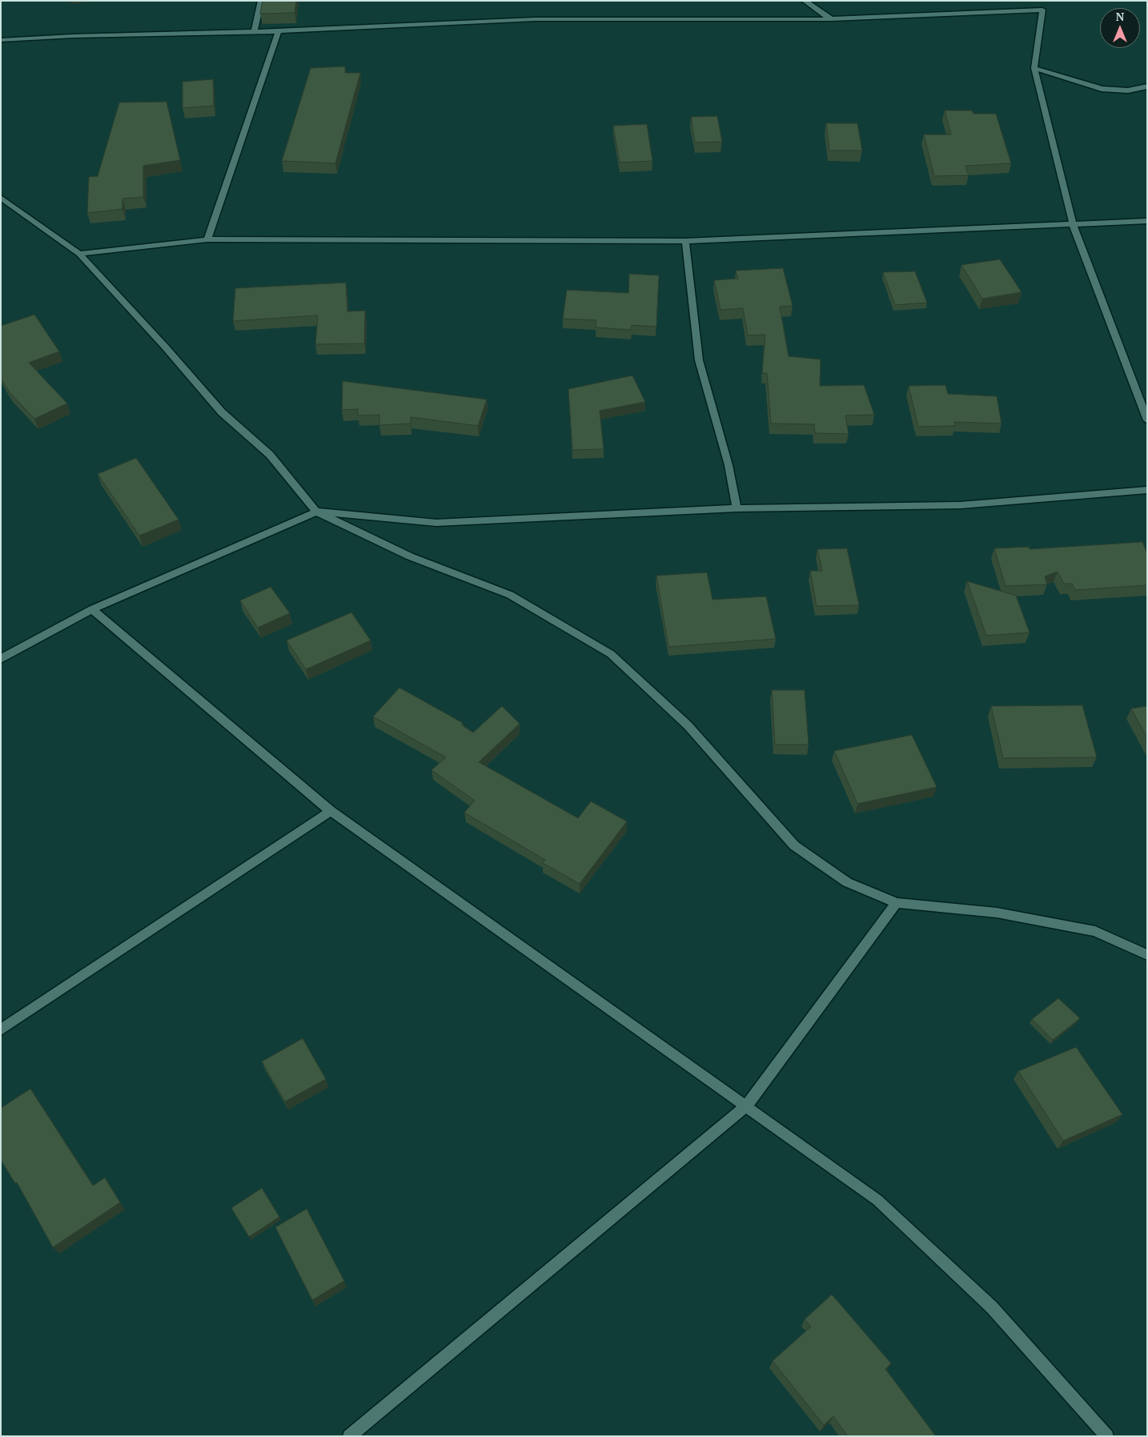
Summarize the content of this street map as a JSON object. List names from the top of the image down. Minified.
{"north":"top"}
